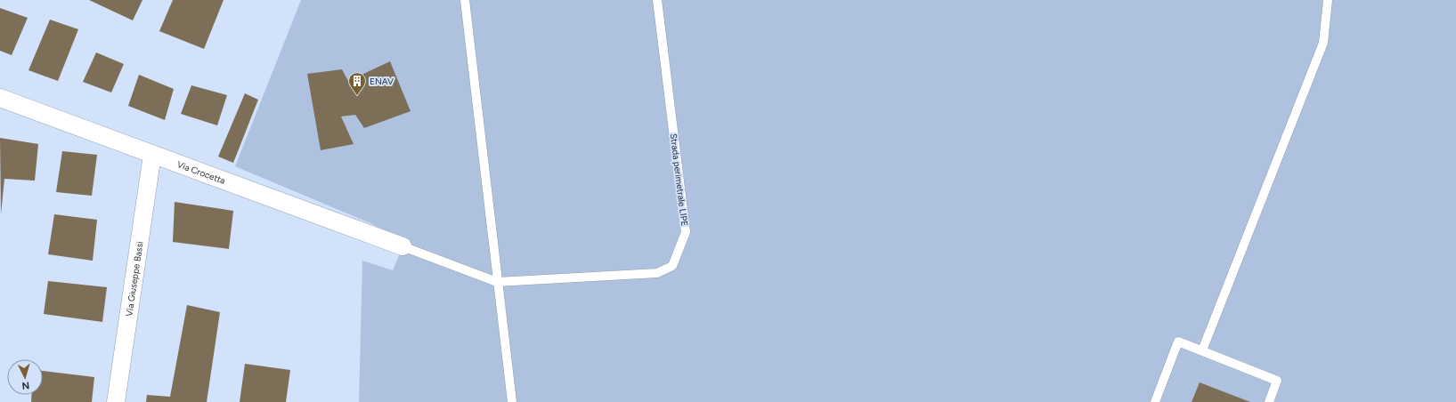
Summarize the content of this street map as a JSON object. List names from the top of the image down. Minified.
{"streets":{"street":["Via Crocetta","Via Giuseppe Bassi"],"lane":["Strada perimetrale LIPE"]},"crossings":[["Via Crocetta","Strada perimetrale LIPE"],["Via Crocetta","Via Giuseppe Bassi"]],"places":{"building":["ENAV"]},"north":"bottom"}
